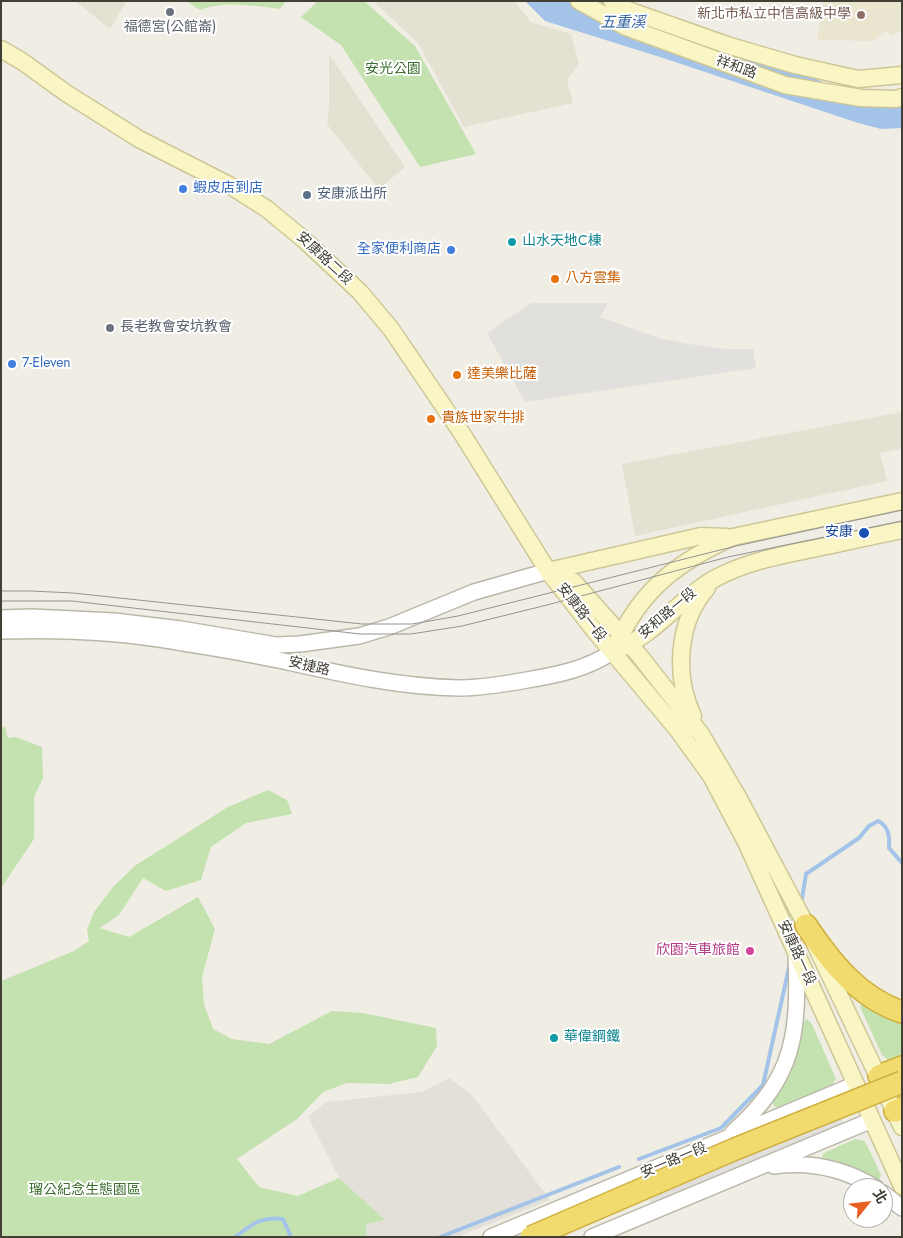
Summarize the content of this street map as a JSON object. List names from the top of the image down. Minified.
{"streets":{"main road":["祥和路","安康路二段","安康路一段","安和路一段"],"street":["安捷路","安一路一段"]},"crossings":[["安康路二段","安康路一段"],["安康路二段","安和路一段"],["安康路二段","安捷路"],["安康路一段","安和路一段"],["安康路一段","安捷路"],["安康路一段","安一路一段"],["安和路一段","安捷路"]],"water":["五重溪"],"parks":["安光公園","瑠公紀念生態園區"],"places":["福德宮(公館崙)","新北市私立中信高級中學","蝦皮店到店","安康派出所","山水天地C棟","全家便利商店","八方雲集","長老教會安坑教會","7-Eleven","達美樂比薩","貴族世家牛排","安康","欣園汽車旅館","華偉鋼鐵"],"north":"top right"}
